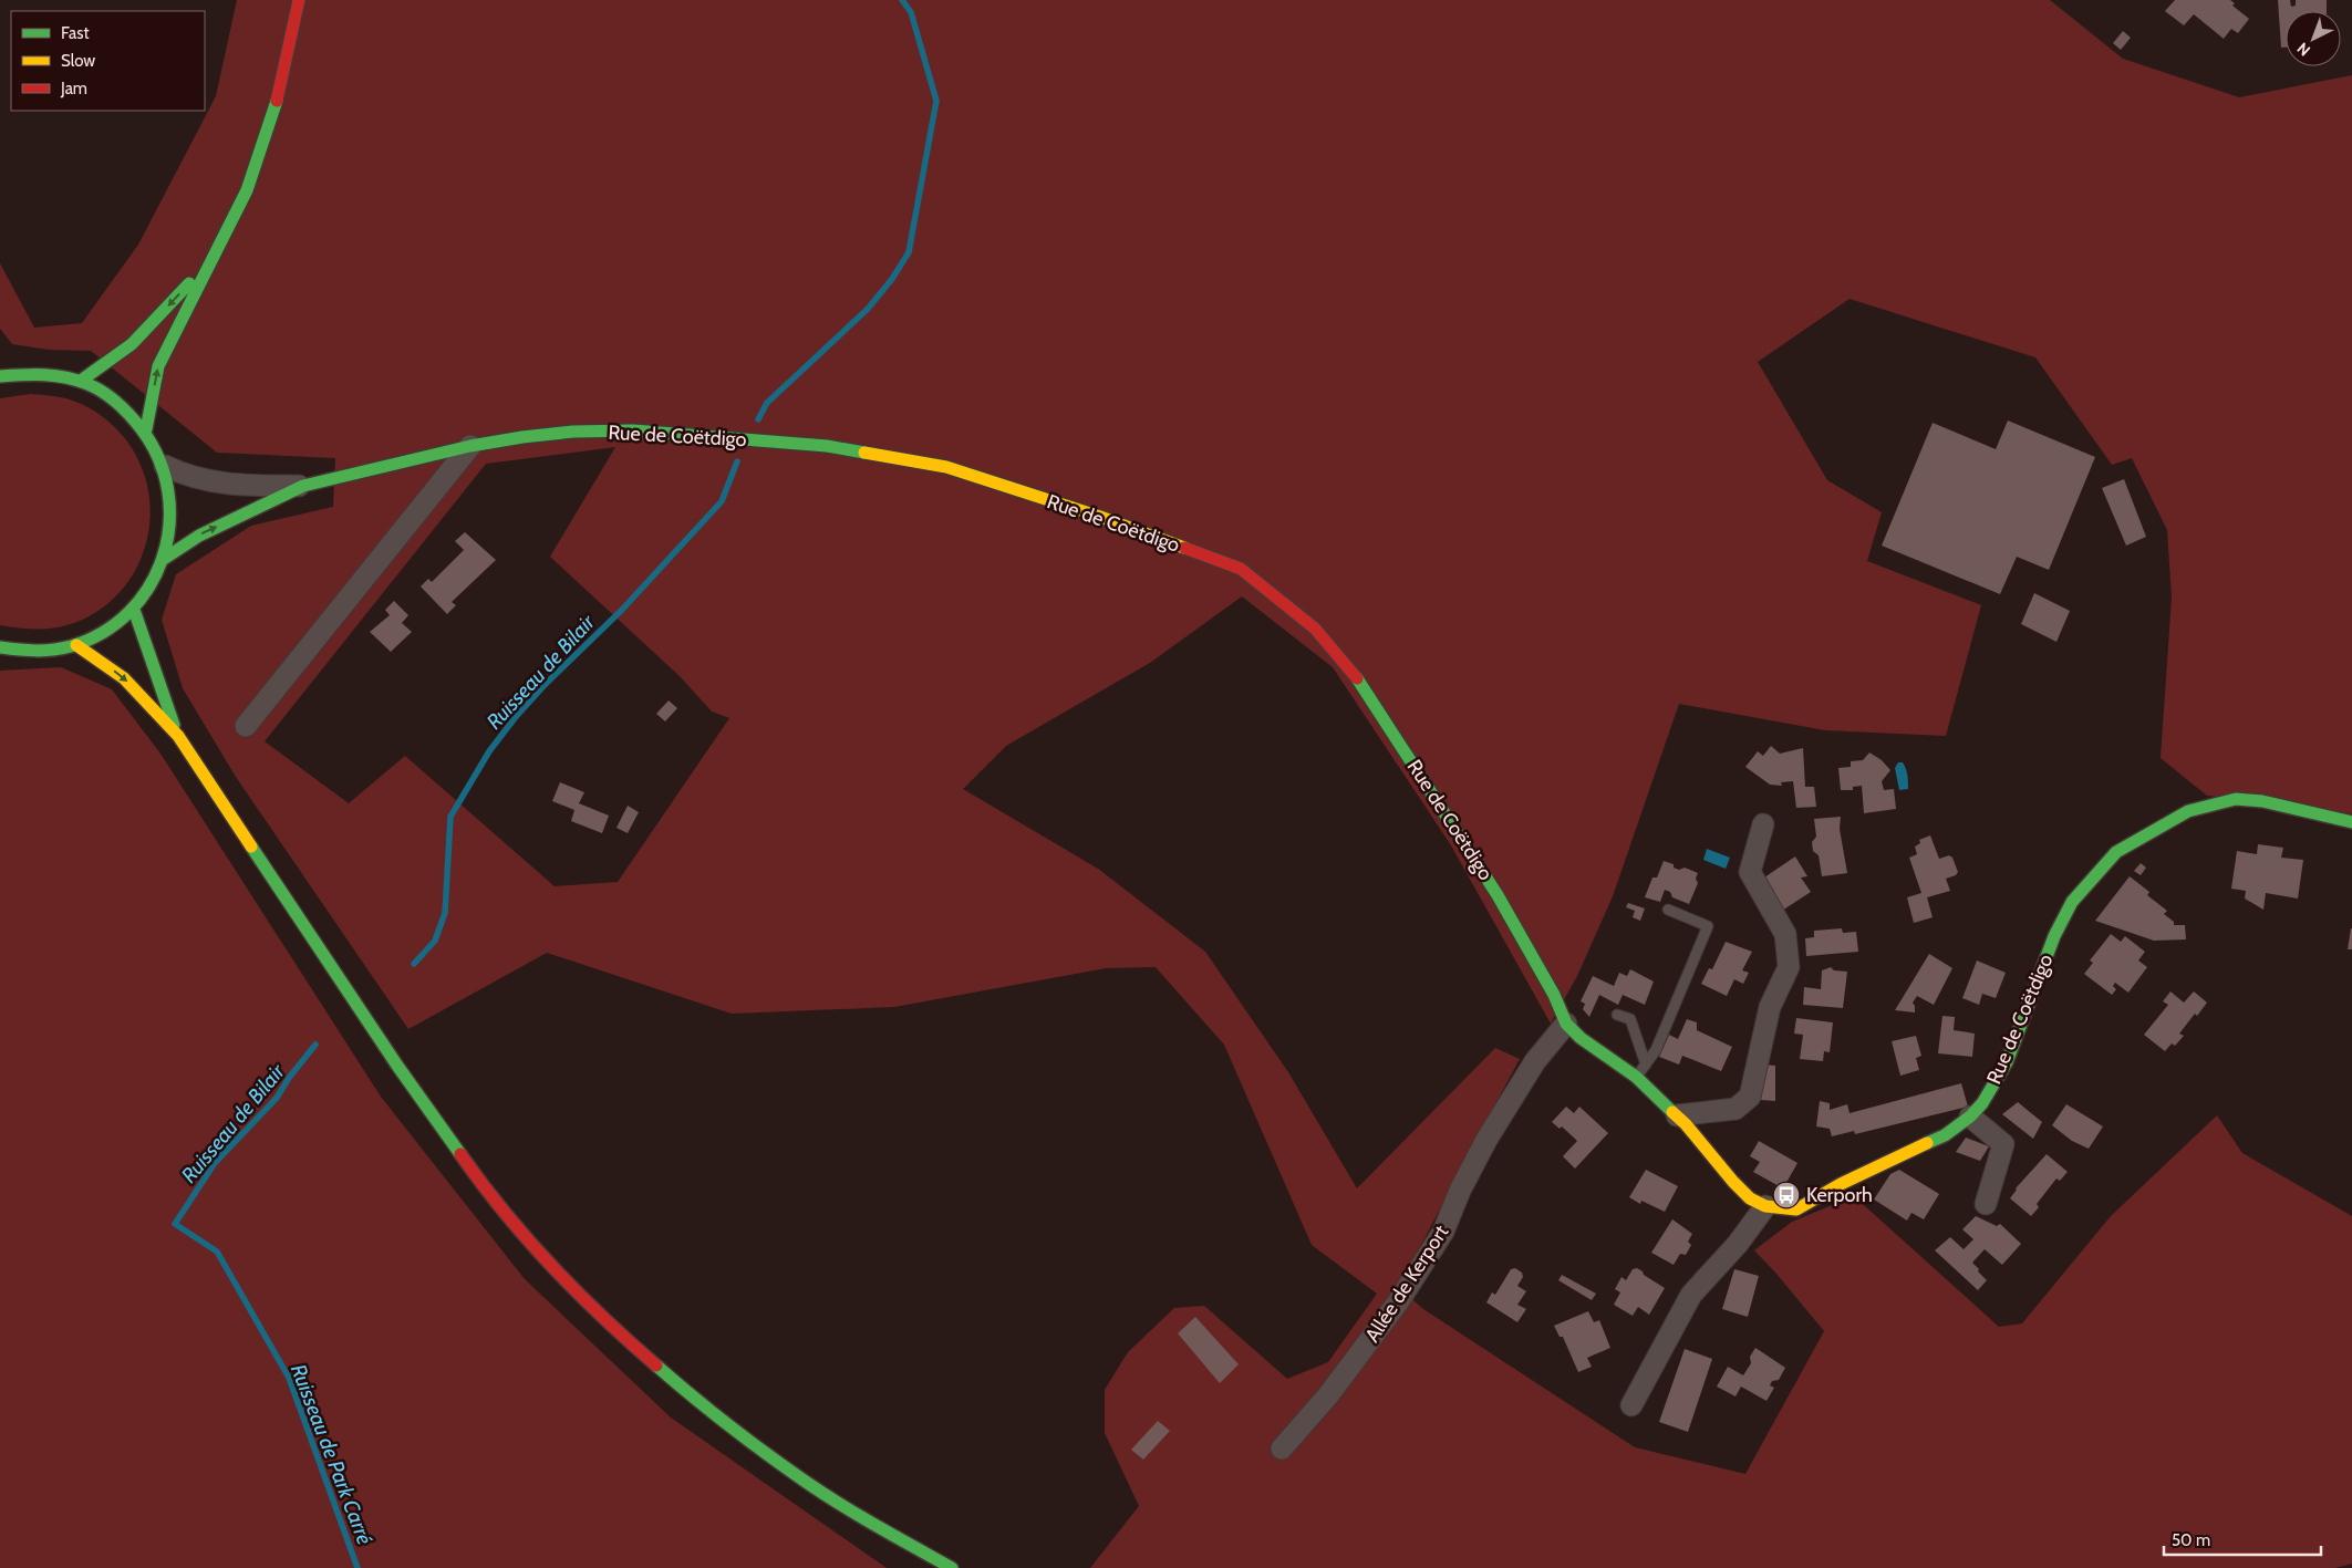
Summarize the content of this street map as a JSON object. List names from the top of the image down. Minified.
{"streets":{"street":["Rue de Coëtdigo","Allée de Kerport"]},"crossings":[["Rue de Coëtdigo","Allée de Kerport"]],"water":["Ruisseau de Bilair","Ruisseau de Park Carré"],"places":{"bus stop":["Kerporh"]},"legend":["Fast","Slow","Jam"],"scale_bar":"50 m","north":"bottom left"}
